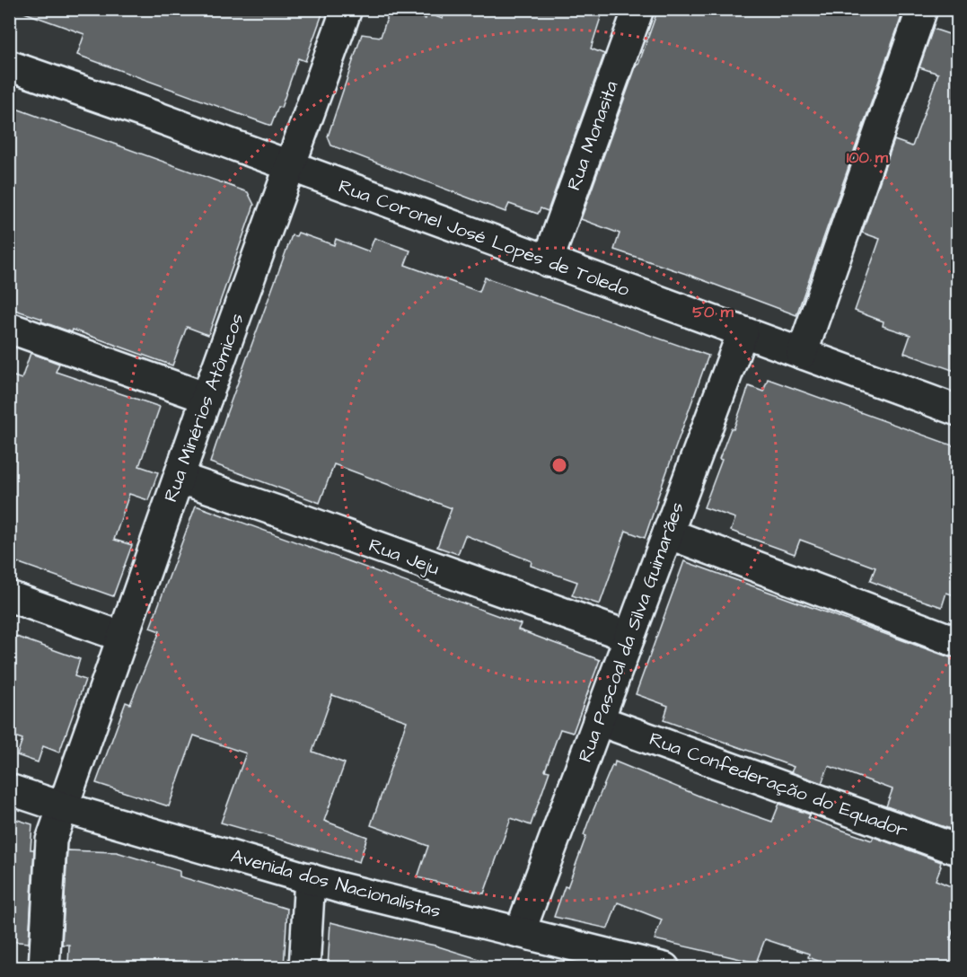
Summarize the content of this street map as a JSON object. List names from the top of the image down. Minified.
{"streets":{"street":["Rua Monasita","Rua Coronel José Lopes de Toledo","Rua Minérios Atômicos","Rua Jeju","Rua Pascoal da Silva Guimarães","Rua Confederação do Equador","Avenida dos Nacionalistas"]},"crossings":[["Rua Monasita","Rua Coronel José Lopes de Toledo"],["Rua Coronel José Lopes de Toledo","Rua Minérios Atômicos"],["Rua Coronel José Lopes de Toledo","Rua Pascoal da Silva Guimarães"],["Rua Minérios Atômicos","Rua Jeju"],["Rua Minérios Atômicos","Avenida dos Nacionalistas"],["Rua Jeju","Rua Pascoal da Silva Guimarães"],["Rua Pascoal da Silva Guimarães","Rua Confederação do Equador"],["Rua Pascoal da Silva Guimarães","Avenida dos Nacionalistas"]],"rings":["100 m","50 m"]}
